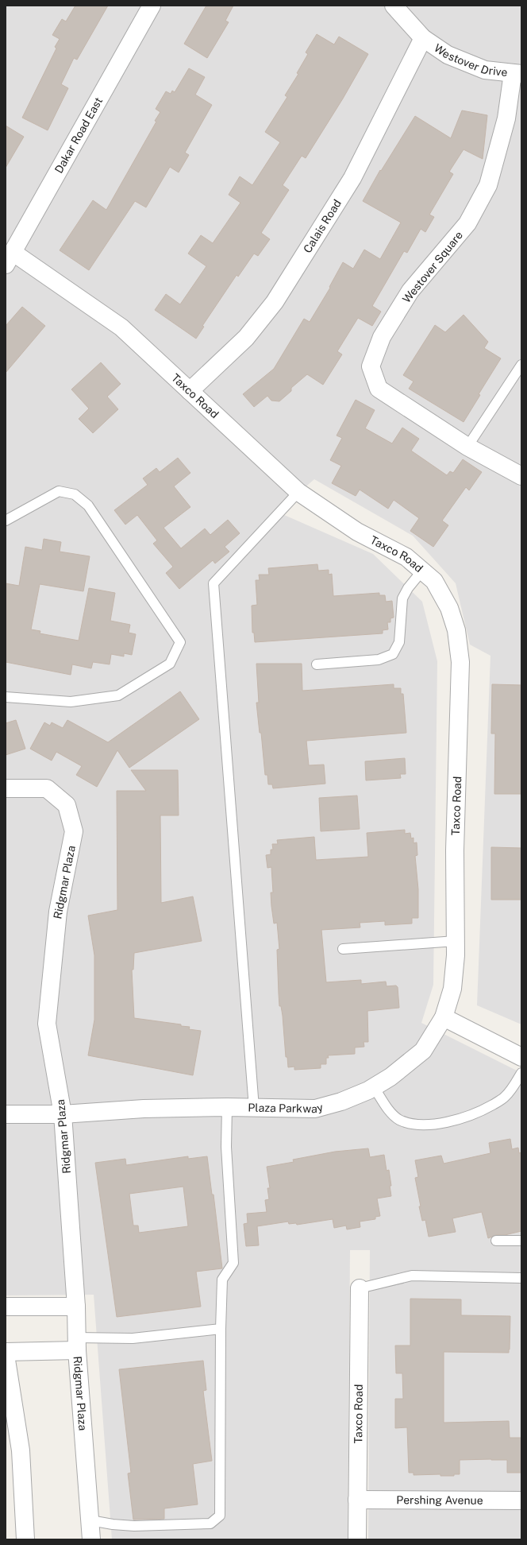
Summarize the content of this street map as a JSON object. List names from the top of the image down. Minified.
{"streets":{"street":["Westover Drive","Dakar Road East","Calais Road","Westover Square","Taxco Road","Ridgmar Plaza","Plaza Parkway","Pershing Avenue"]},"crossings":[["Westover Drive","Calais Road"],["Westover Drive","Westover Square"],["Dakar Road East","Taxco Road"],["Calais Road","Taxco Road"],["Taxco Road","Plaza Parkway"],["Taxco Road","Pershing Avenue"],["Ridgmar Plaza","Plaza Parkway"]]}
